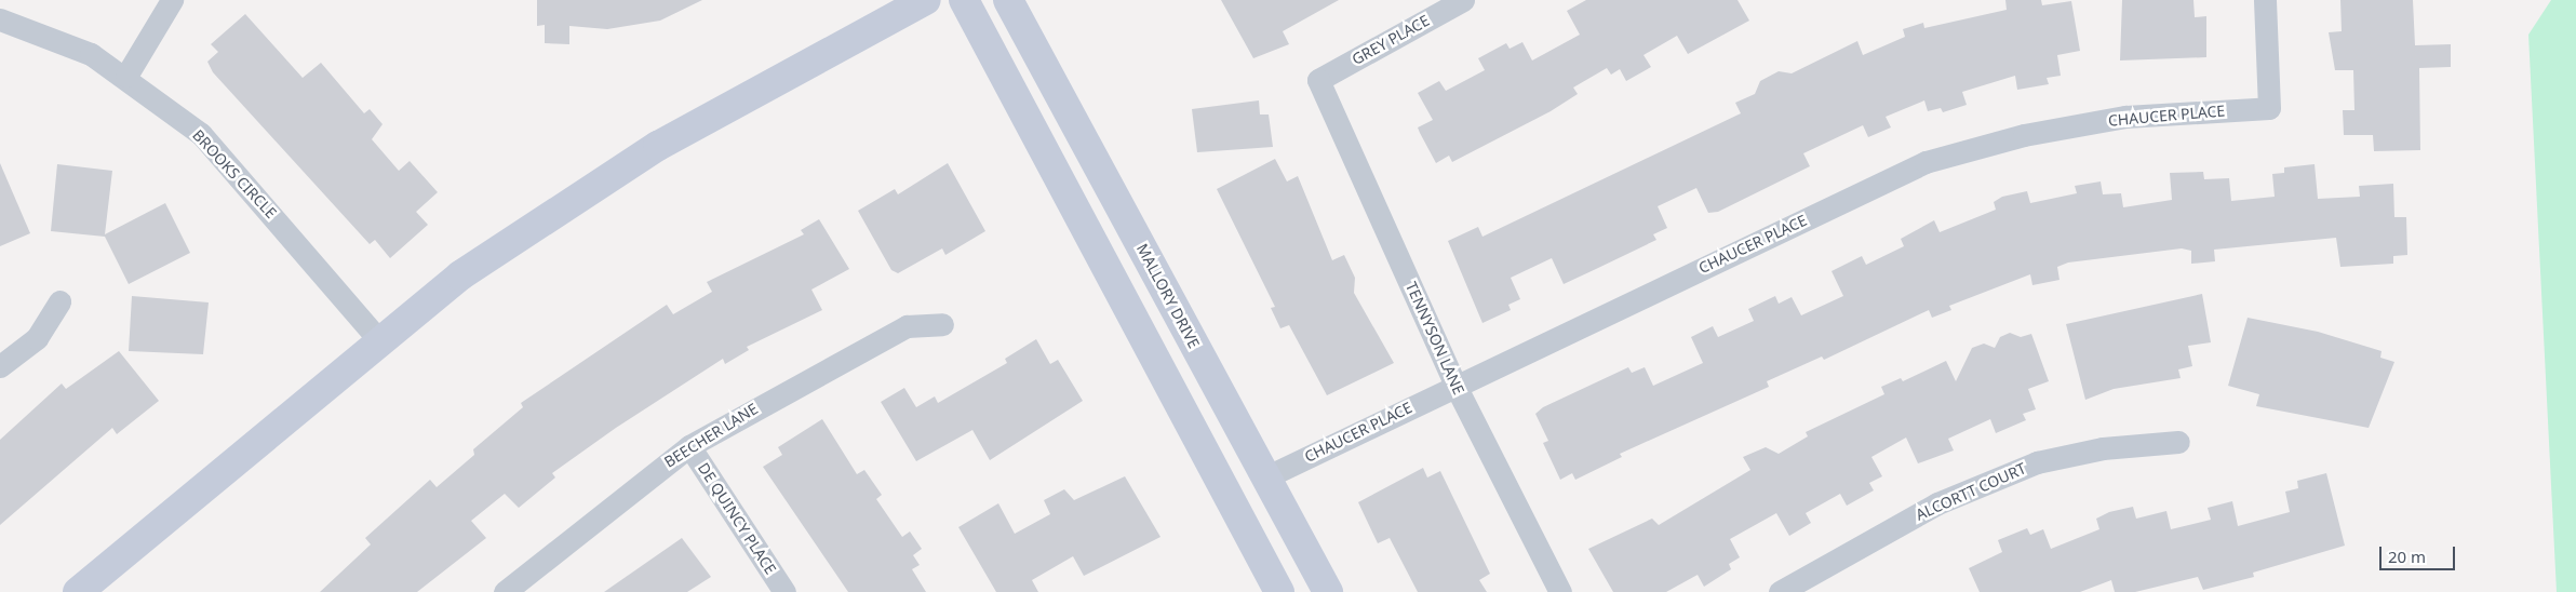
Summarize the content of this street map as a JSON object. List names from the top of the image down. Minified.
{"streets":{"main road":["MALLORY DRIVE"],"street":["GREY PLACE","CHAUCER PLACE","BROOKS CIRCLE","TENNYSON LANE","BEECHER LANE","ALCORTT COURT","DE QUINCY PLACE"]},"crossings":[["GREY PLACE","TENNYSON LANE"],["CHAUCER PLACE","MALLORY DRIVE"],["CHAUCER PLACE","TENNYSON LANE"],["BEECHER LANE","DE QUINCY PLACE"]],"scale_bar":"20 m"}
